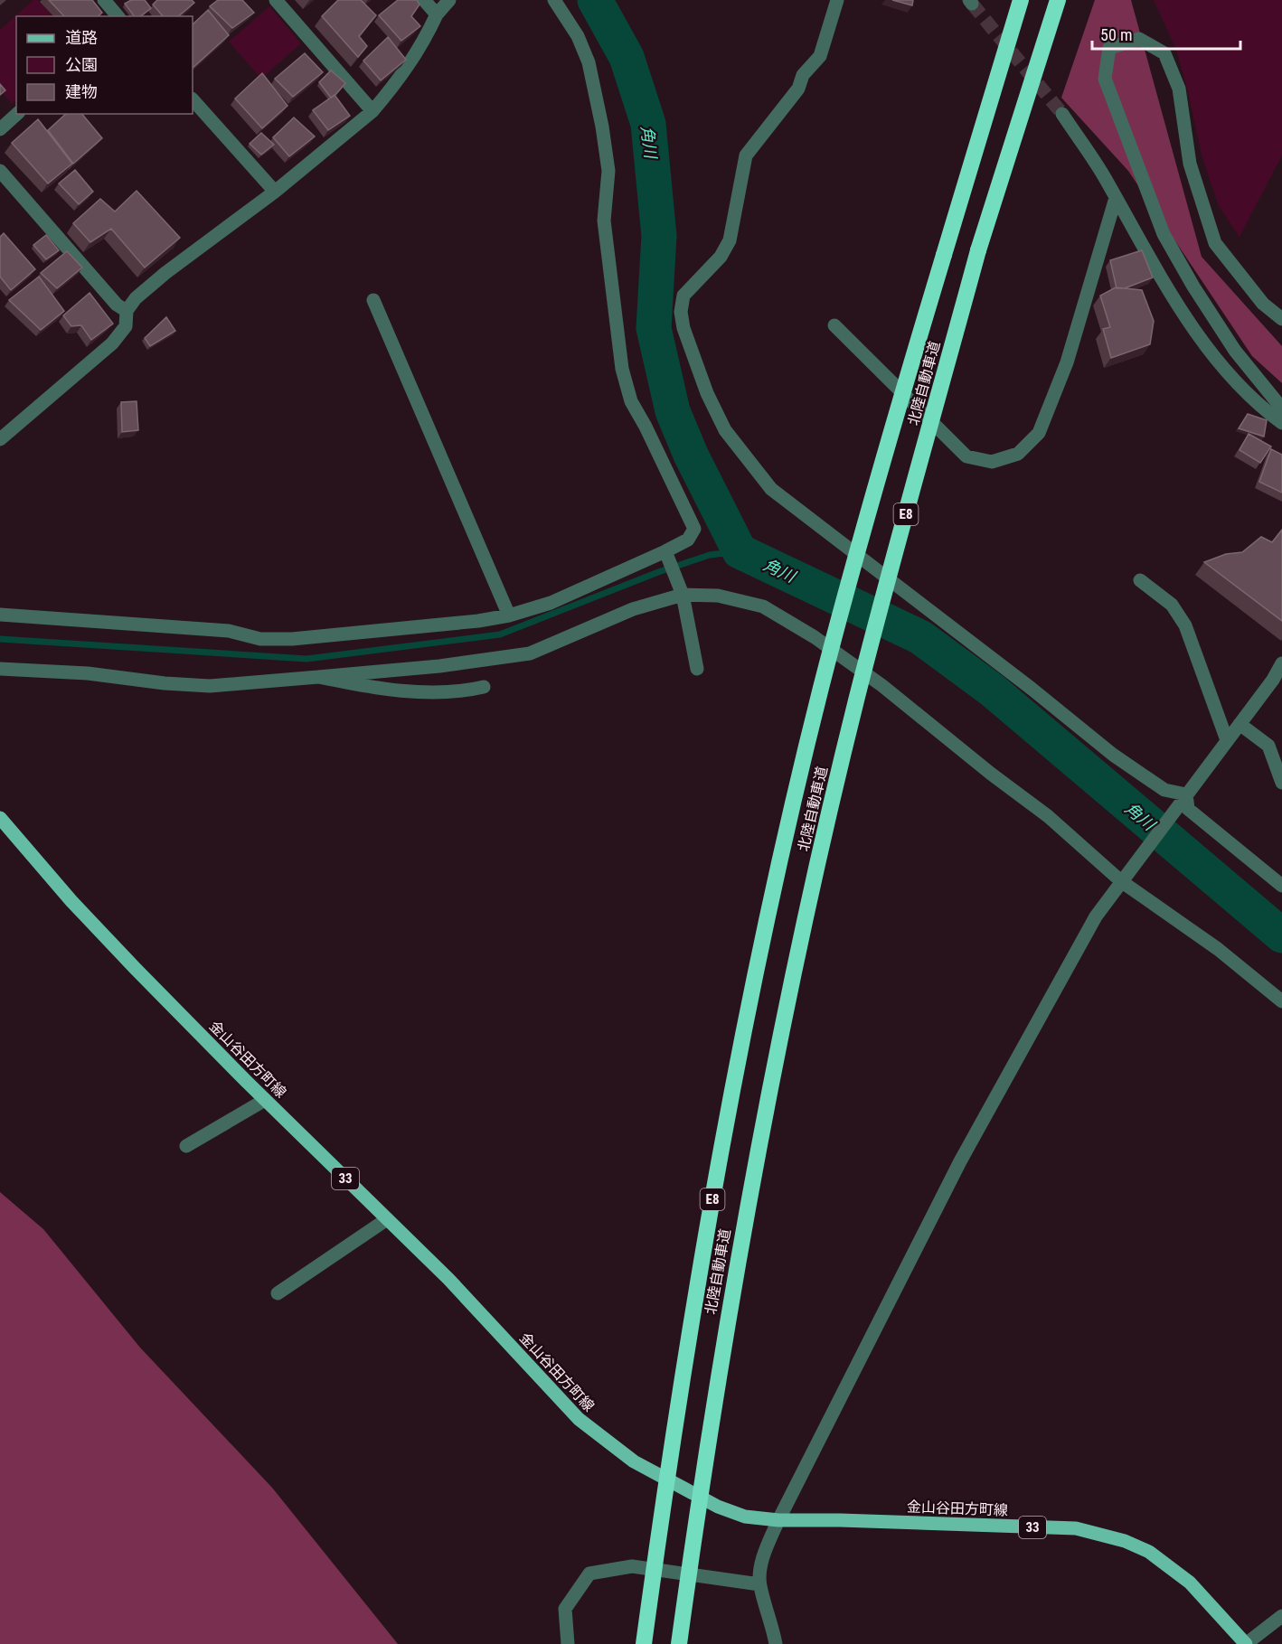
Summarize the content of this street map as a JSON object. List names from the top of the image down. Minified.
{"streets":{"highway":["北陸自動車道","E8"],"main road":["金山谷田方町線","33"]},"water":["角川"],"legend":["道路","公園","建物"],"scale_bar":"50 m"}
